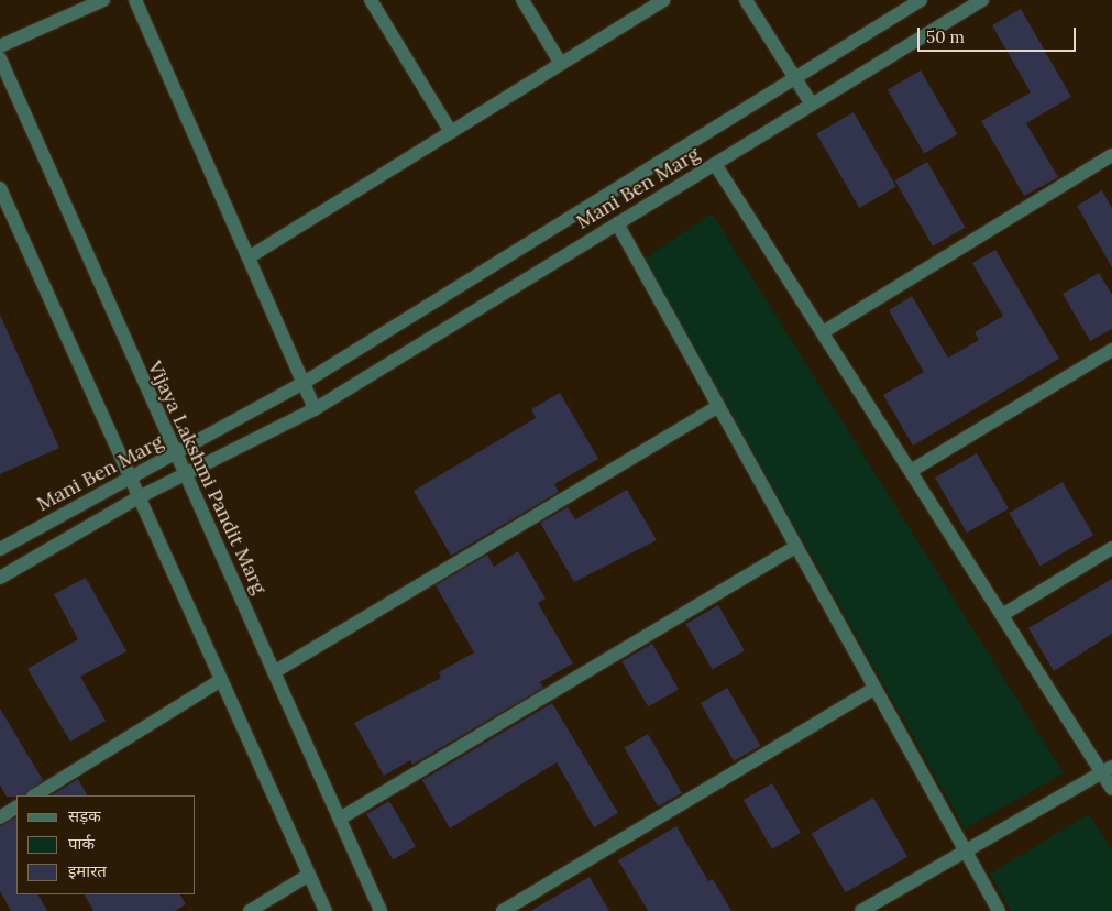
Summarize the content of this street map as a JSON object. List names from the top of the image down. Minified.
{"streets":{"street":["Mani Ben Marg","Vijaya Lakshmi Pandit Marg"]},"crossings":[["Mani Ben Marg","Vijaya Lakshmi Pandit Marg"]],"legend":["सड़क","पार्क","इमारत"],"scale_bar":"50 m"}
